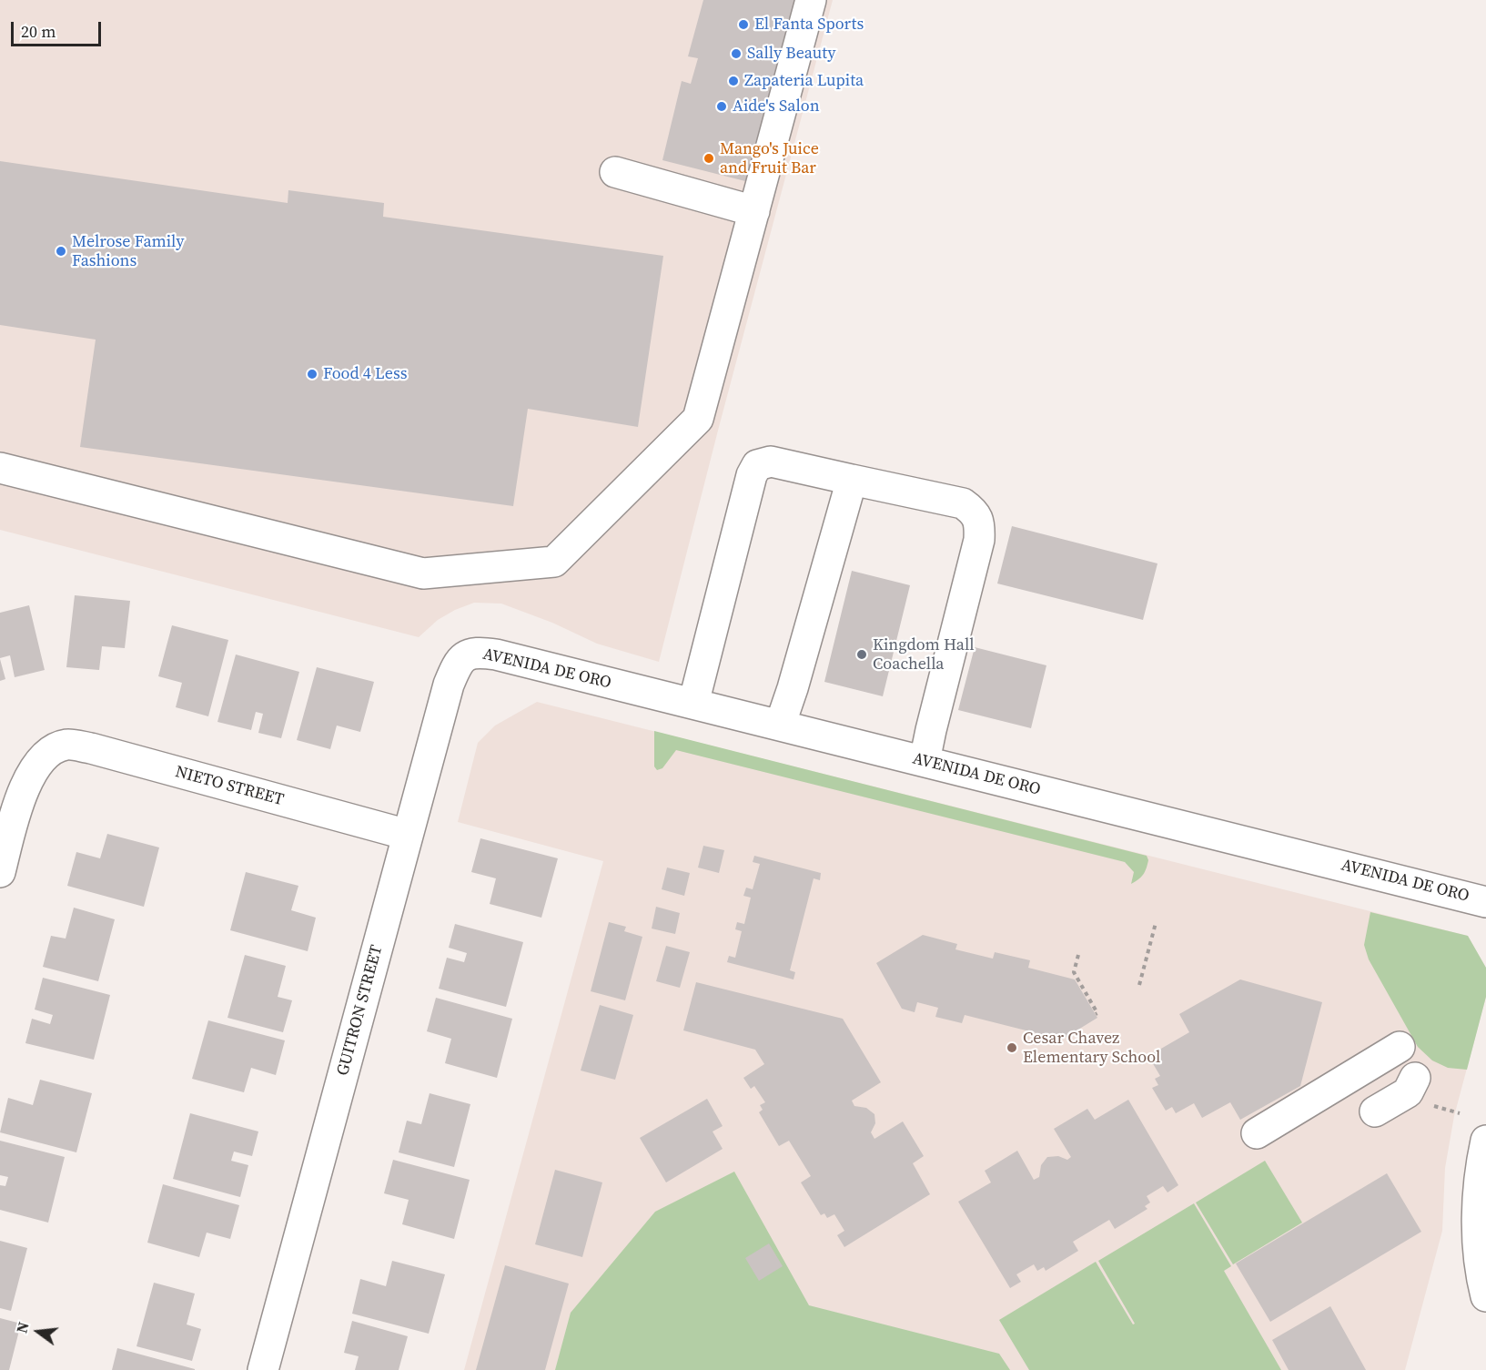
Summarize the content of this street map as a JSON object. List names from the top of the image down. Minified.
{"streets":{"street":["AVENIDA DE ORO","NIETO STREET","GUITRON STREET"]},"crossings":[["AVENIDA DE ORO","GUITRON STREET"],["NIETO STREET","GUITRON STREET"]],"places":["El Fanta Sports","Sally Beauty","Zapateria Lupita","Aide's Salon","Mango's Juice and Fruit Bar","Melrose Family Fashions","Food 4 Less","Kingdom Hall Coachella","Cesar Chavez Elementary School"],"scale_bar":"20 m","north":"left"}
